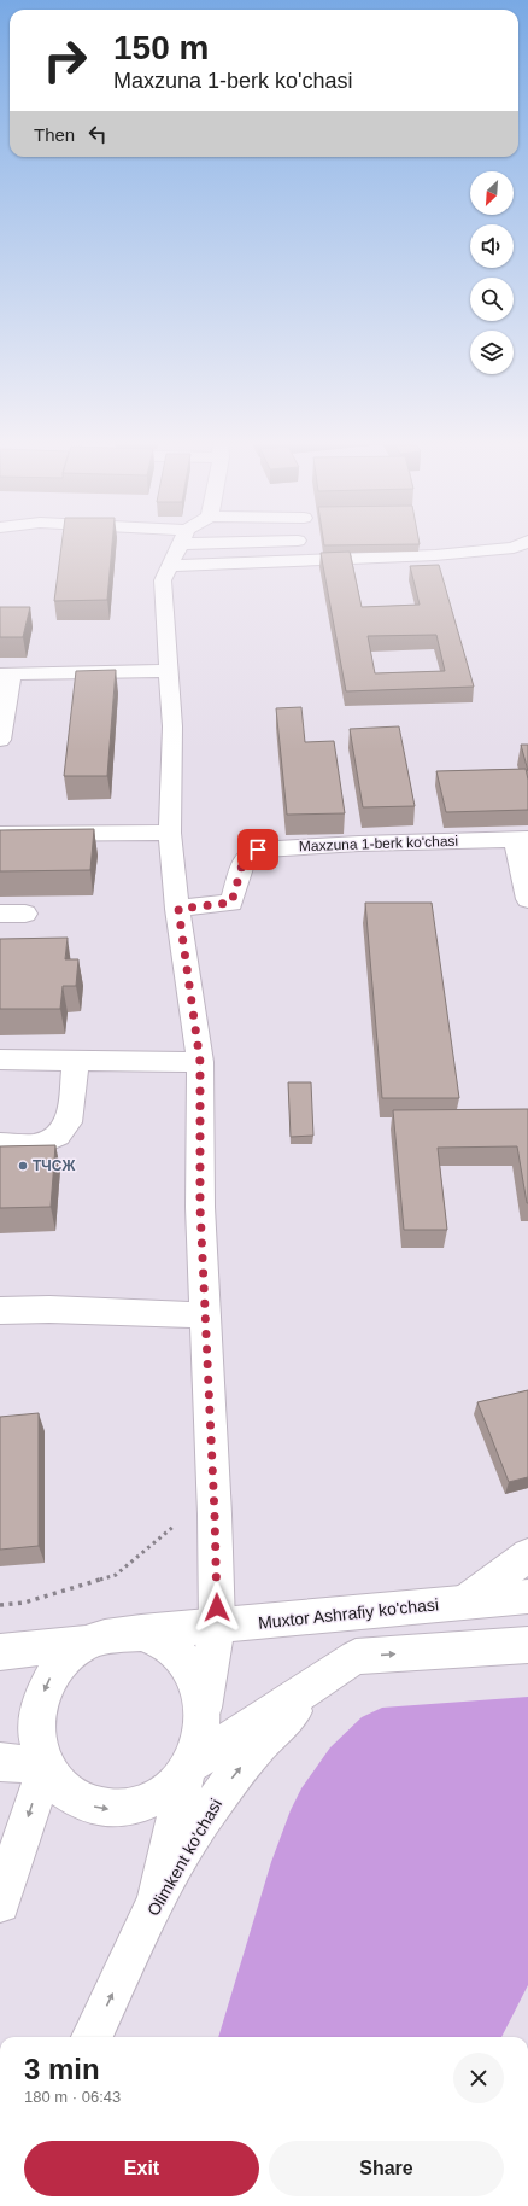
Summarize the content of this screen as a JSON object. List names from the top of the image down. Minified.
{"streets":{"street":["Maxzuna 1-berk ko'chasi","Muxtor Ashrafiy ko'chasi","Olimkent ko'chasi"]},"places":["ТЧСЖ"],"north":"bottom left","page":{"turn":["150 m","Maxzuna 1-berk ko'chasi"],"then":"Then","heading":["3 min","180 m · 06:43"],"buttons":["Exit","Share"]}}
